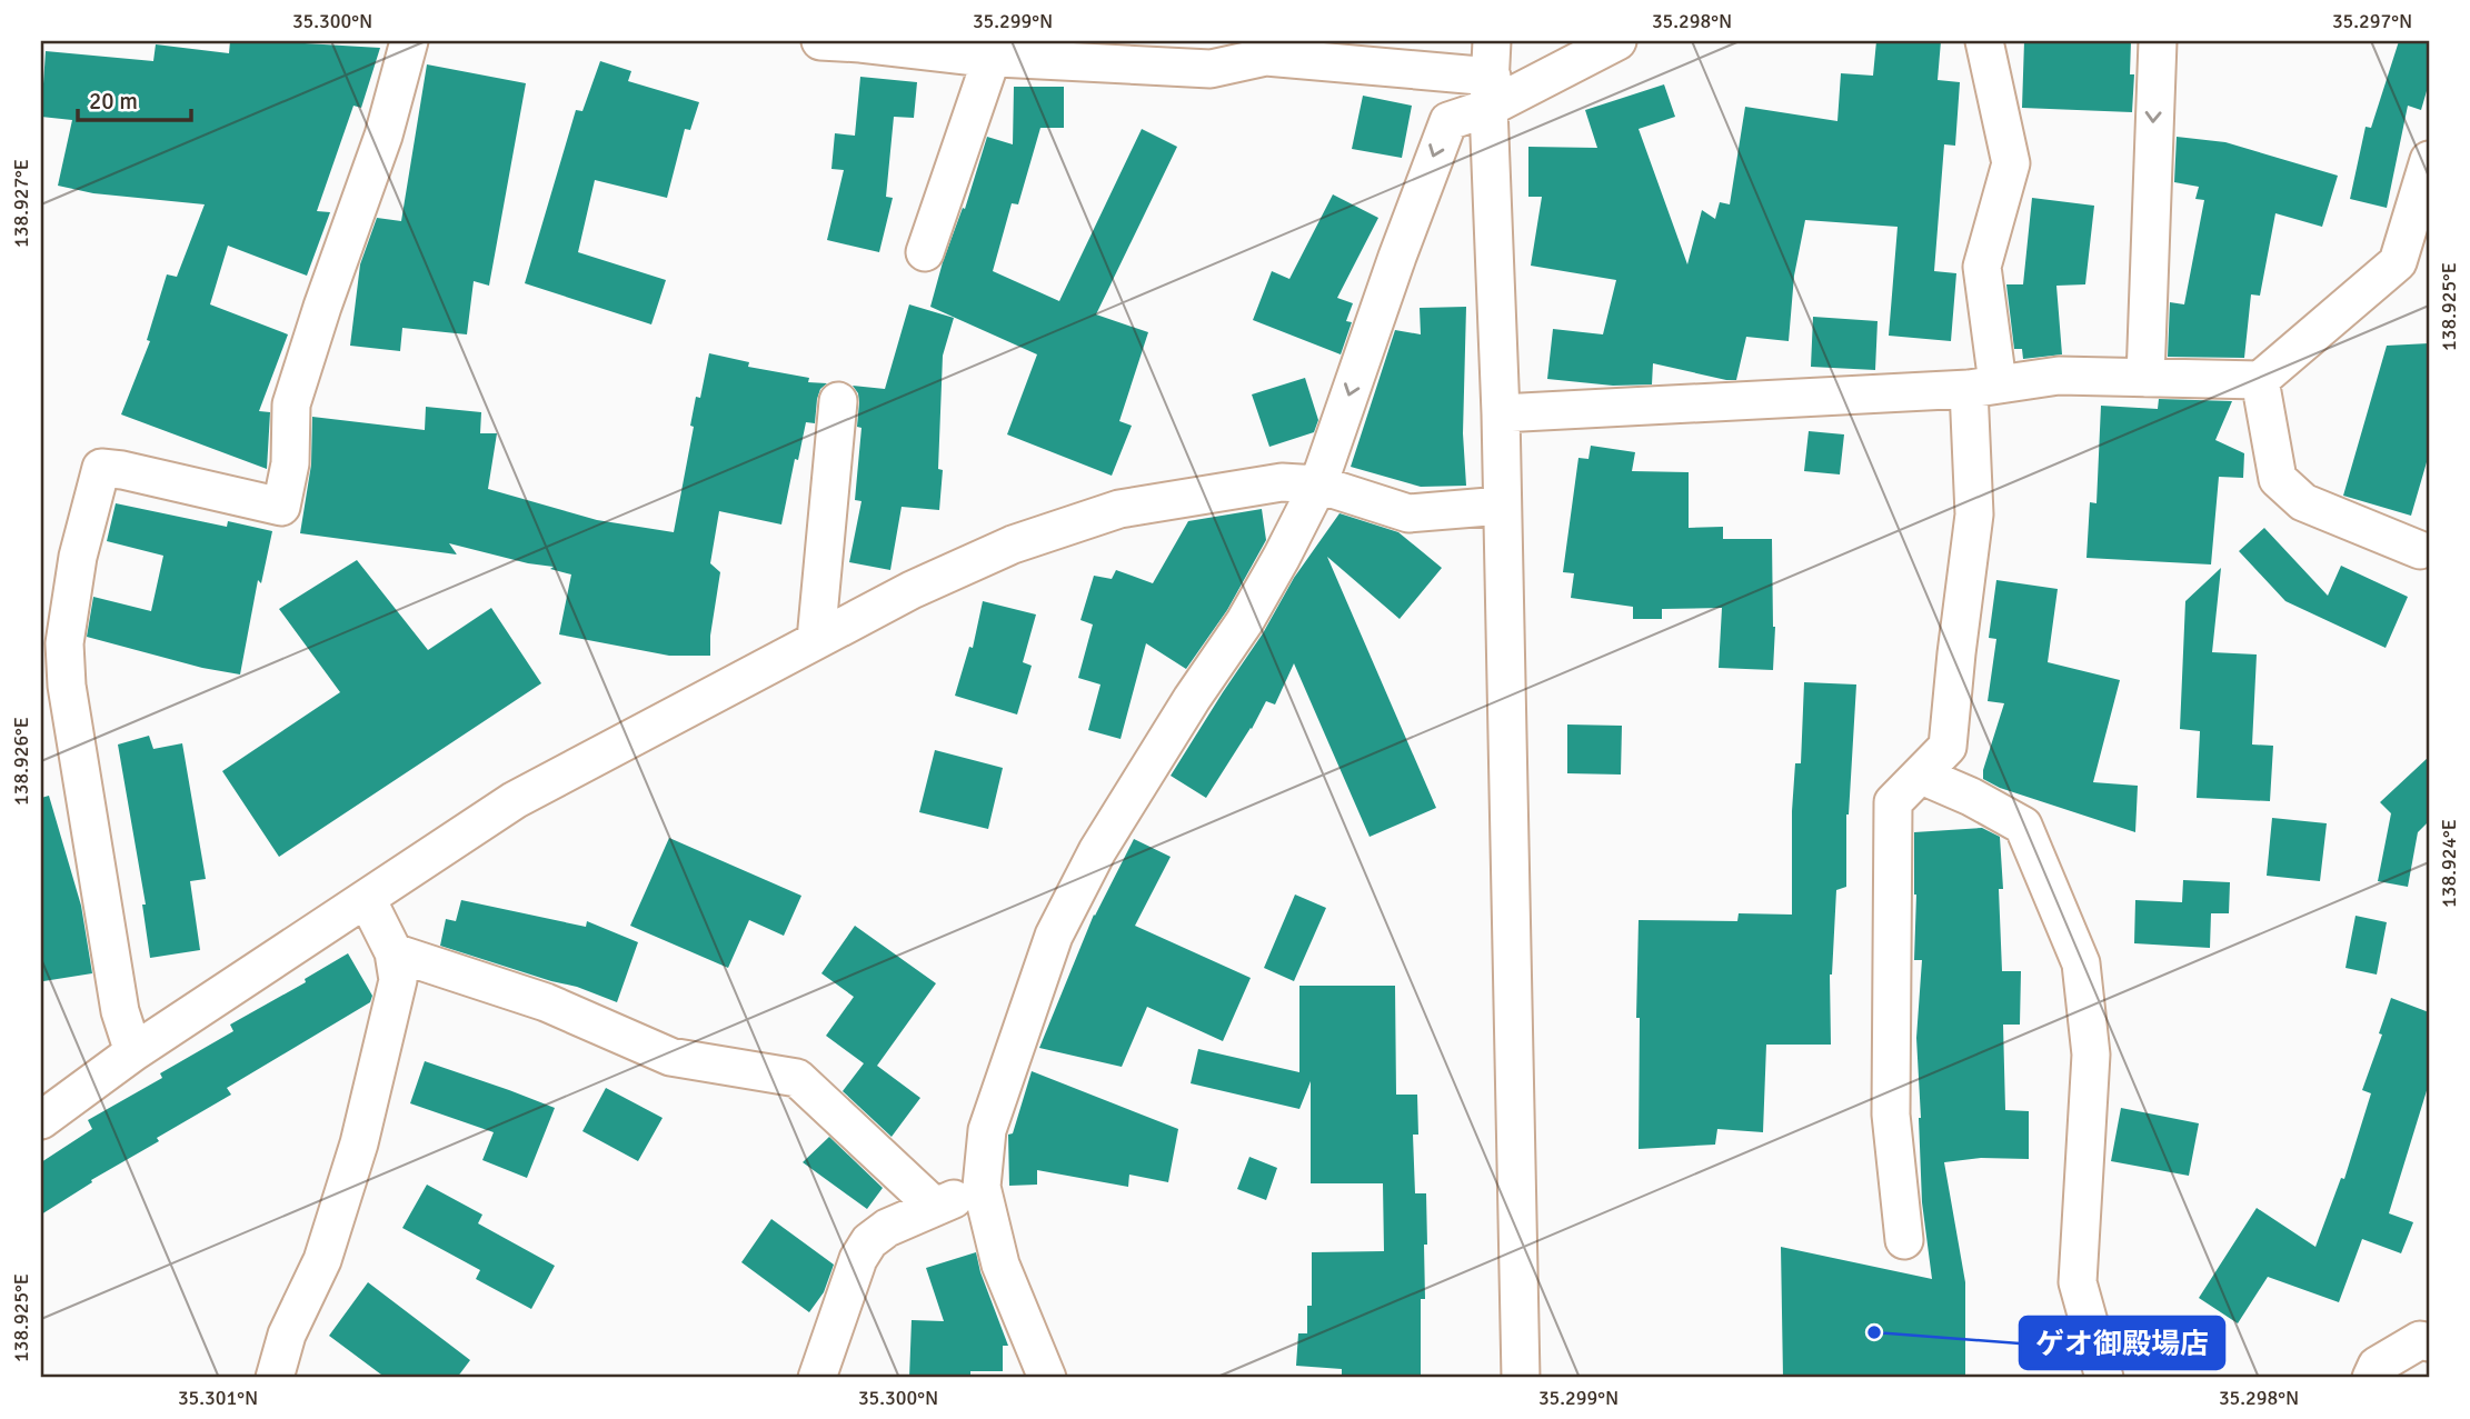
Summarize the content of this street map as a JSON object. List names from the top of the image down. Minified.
{"places":["ゲオ御殿場店"],"scale_bar":"20 m","coordinates":["35.300°N","35.299°N","35.298°N","35.297°N","138.927°E","138.925°E","138.926°E","138.924°E","35.301°N"]}
